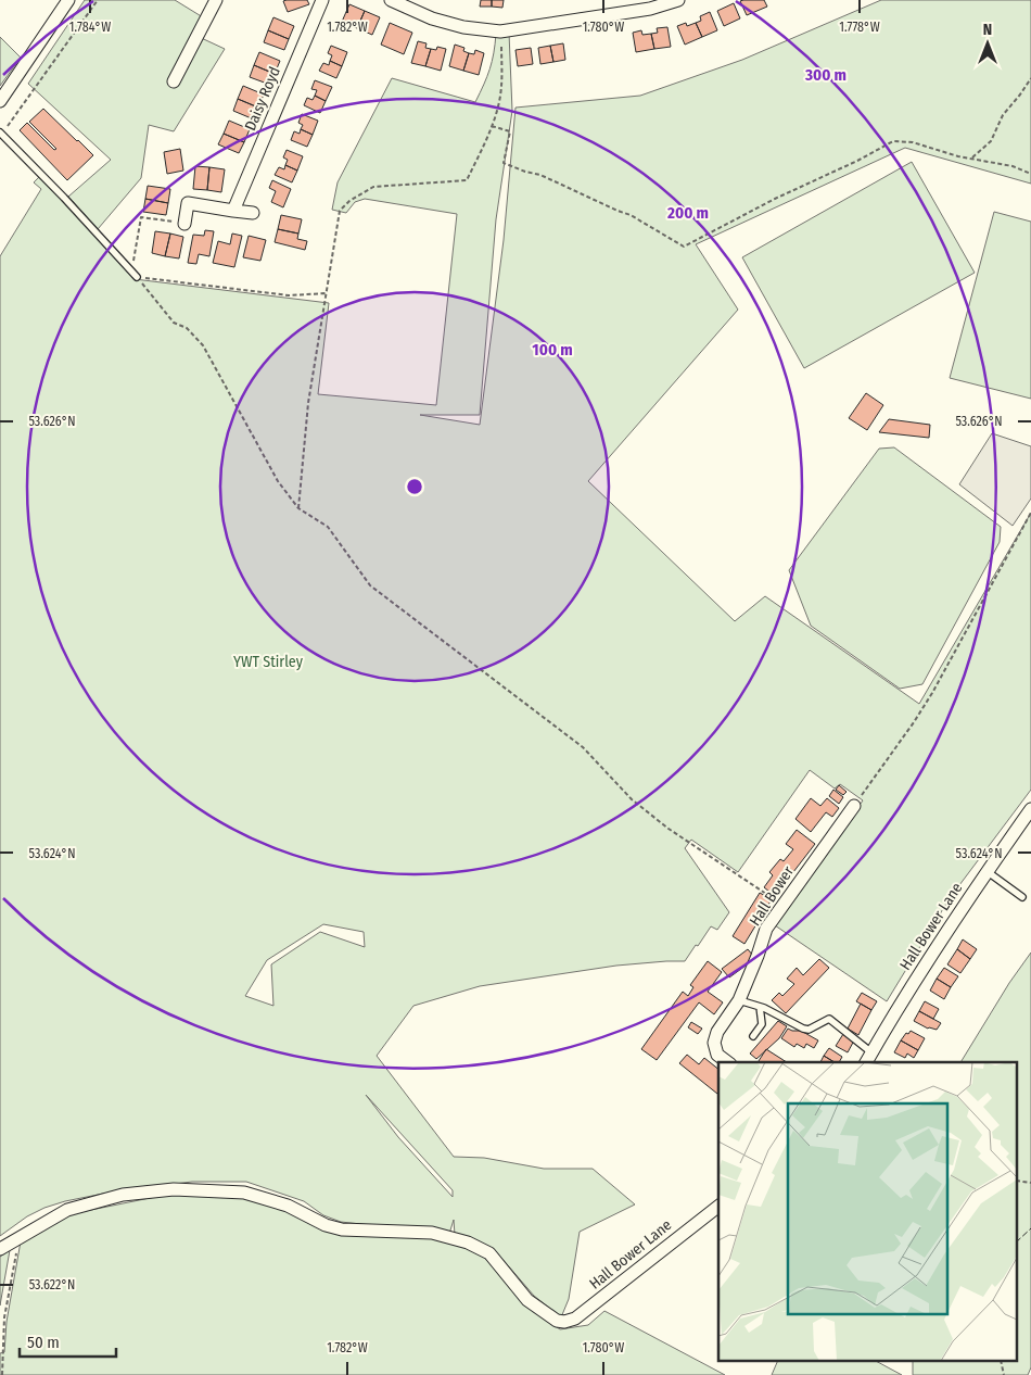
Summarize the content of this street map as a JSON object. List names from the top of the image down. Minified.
{"streets":{"street":["Daisy Royd","Hall Bower","Hall Bower Lane"]},"parks":["YWT Stirley"],"scale_bar":"50 m","north":"top","coordinates":["1.784°W","1.782°W","1.780°W","1.778°W","53.626°N","53.624°N","53.622°N"],"rings":["300 m","200 m","100 m"]}
